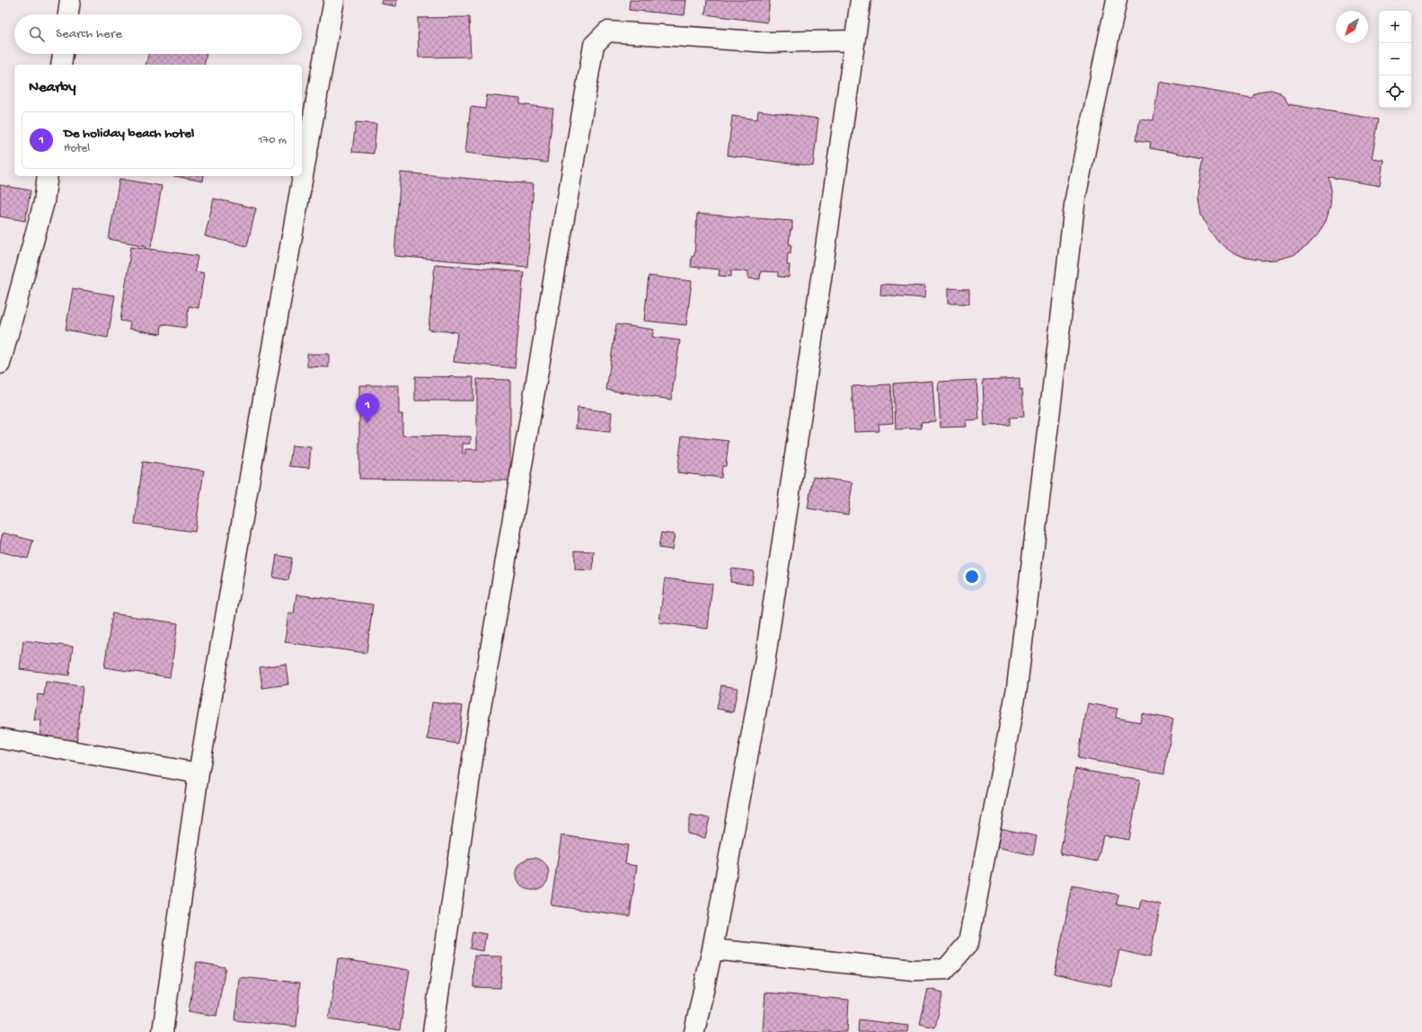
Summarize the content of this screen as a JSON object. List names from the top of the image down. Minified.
{"north":"bottom left","page":{"map_buttons":["+","−"],"search":"Search here","heading":"Nearby","list":[{"mark":"1","name":"De holiday beach hotel","note":"Hotel","value":"170 m"}],"pins":"1"}}
